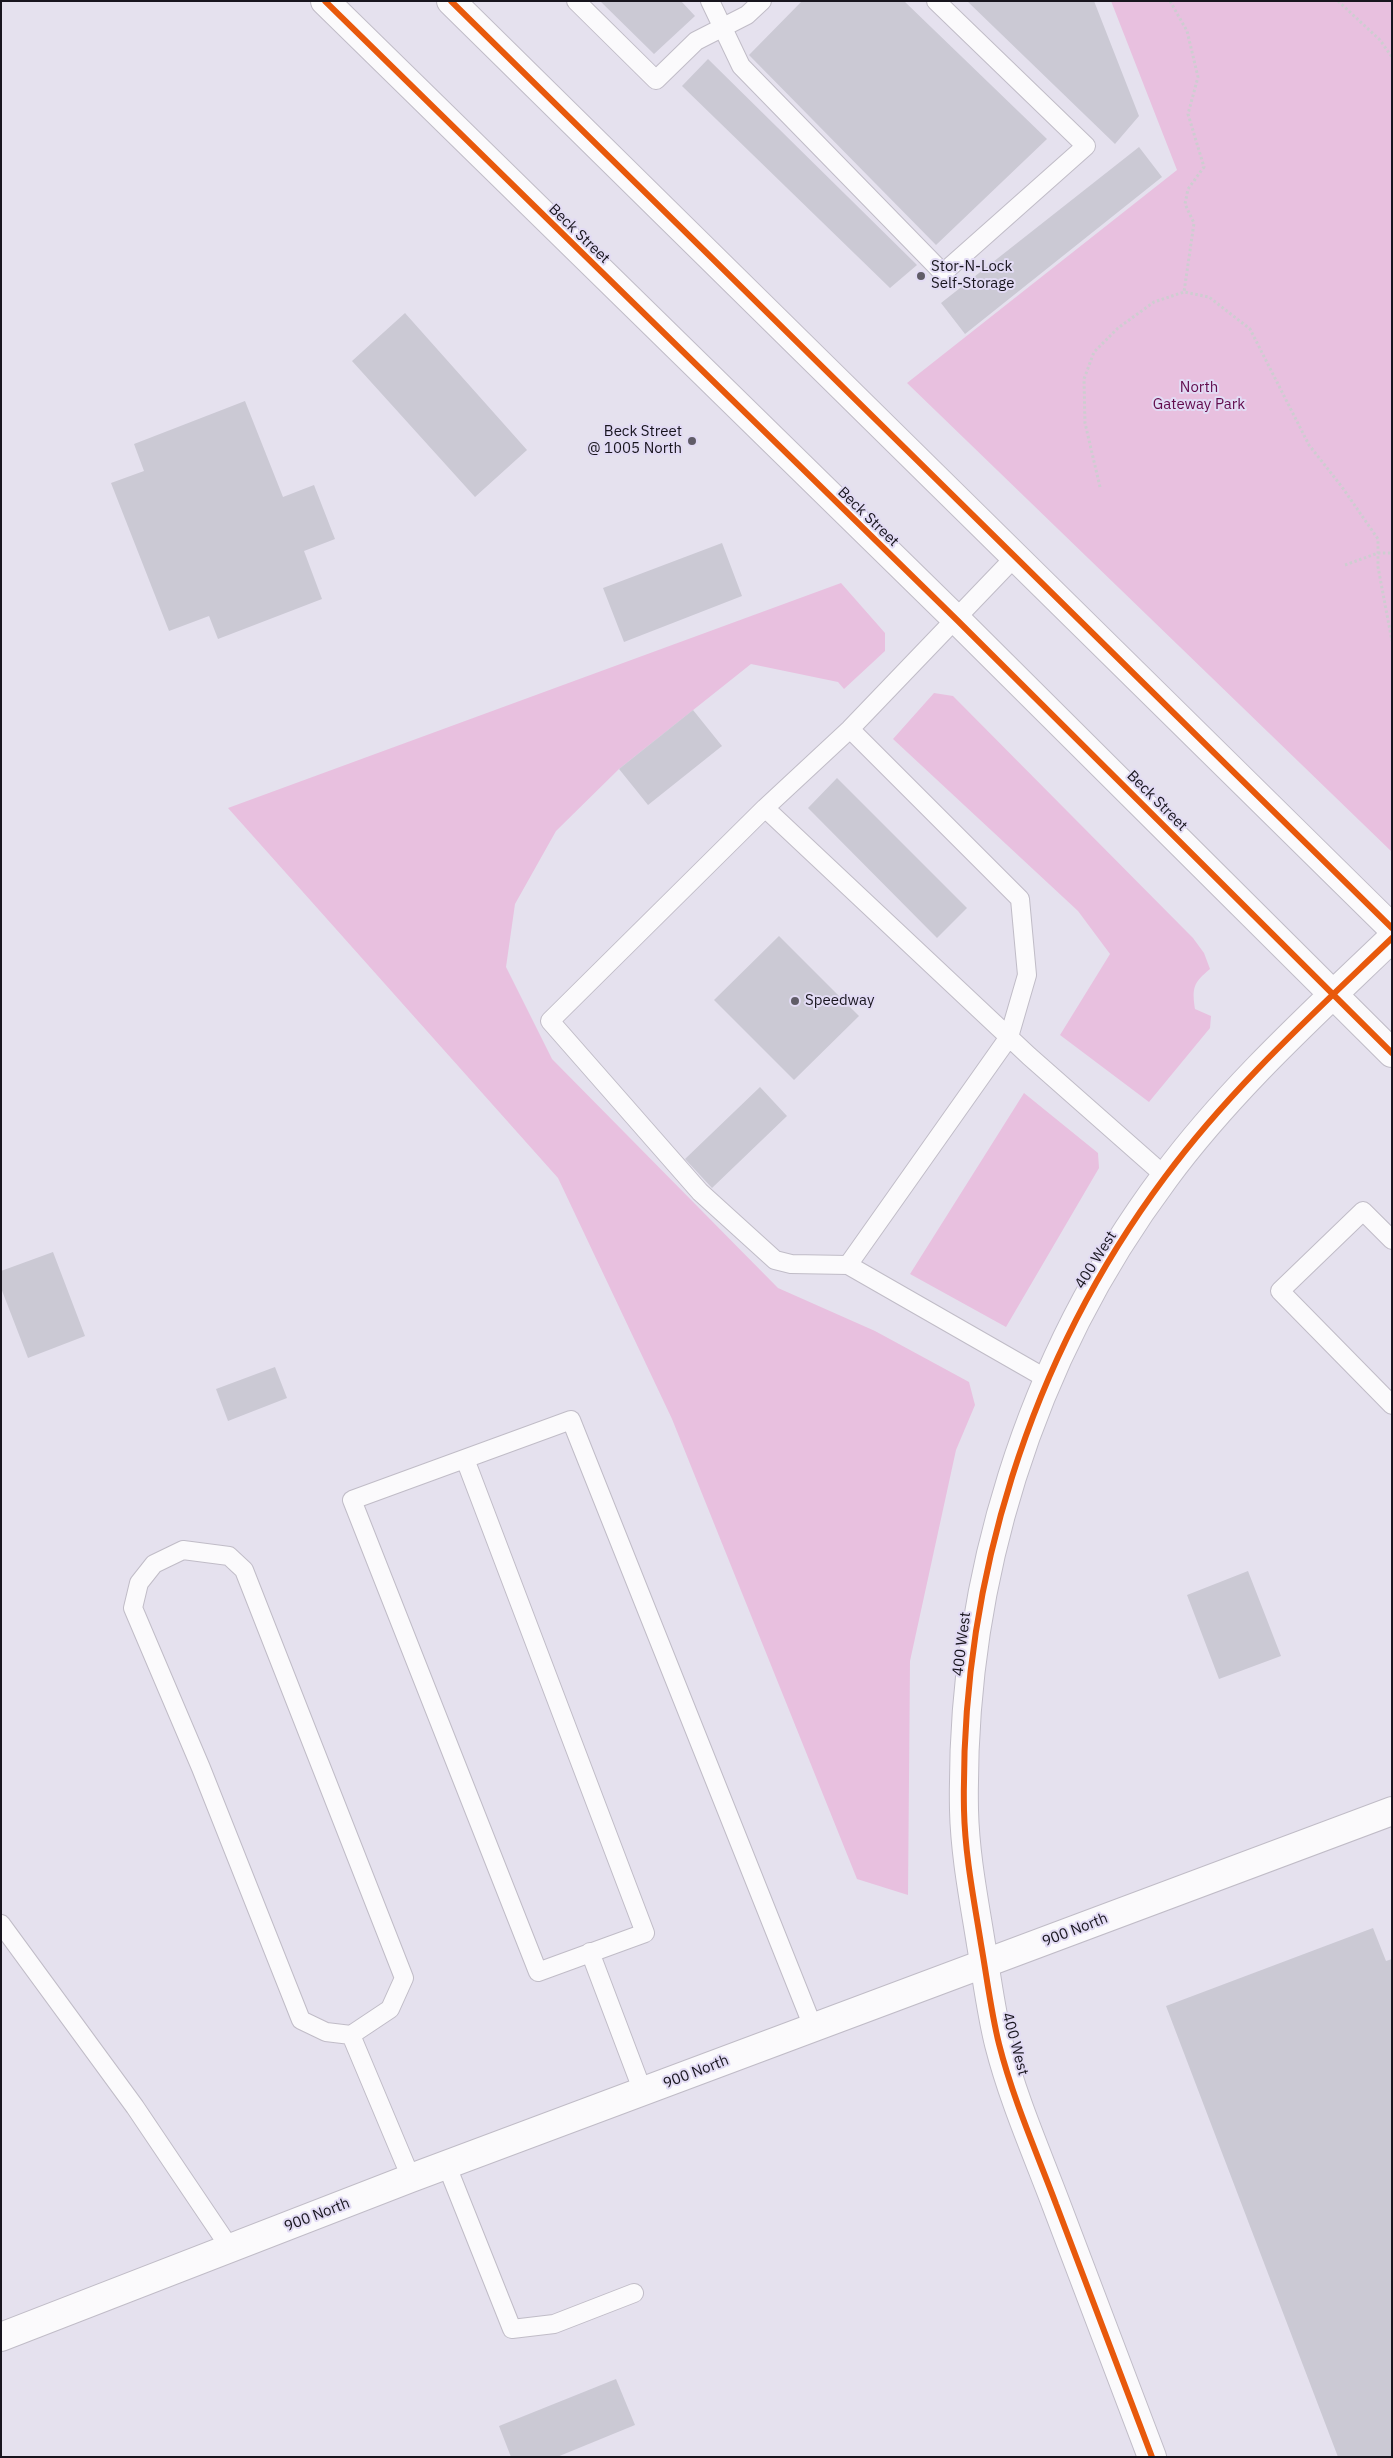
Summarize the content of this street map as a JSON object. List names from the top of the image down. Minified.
{"streets":{"street":["Beck Street","400 West","900 North"]},"crossings":[["Beck Street","400 West"],["400 West","900 North"]],"parks":["North Gateway Park"],"places":["Stor-N-Lock Self-Storage","Beck Street @ 1005 North","Speedway"]}
